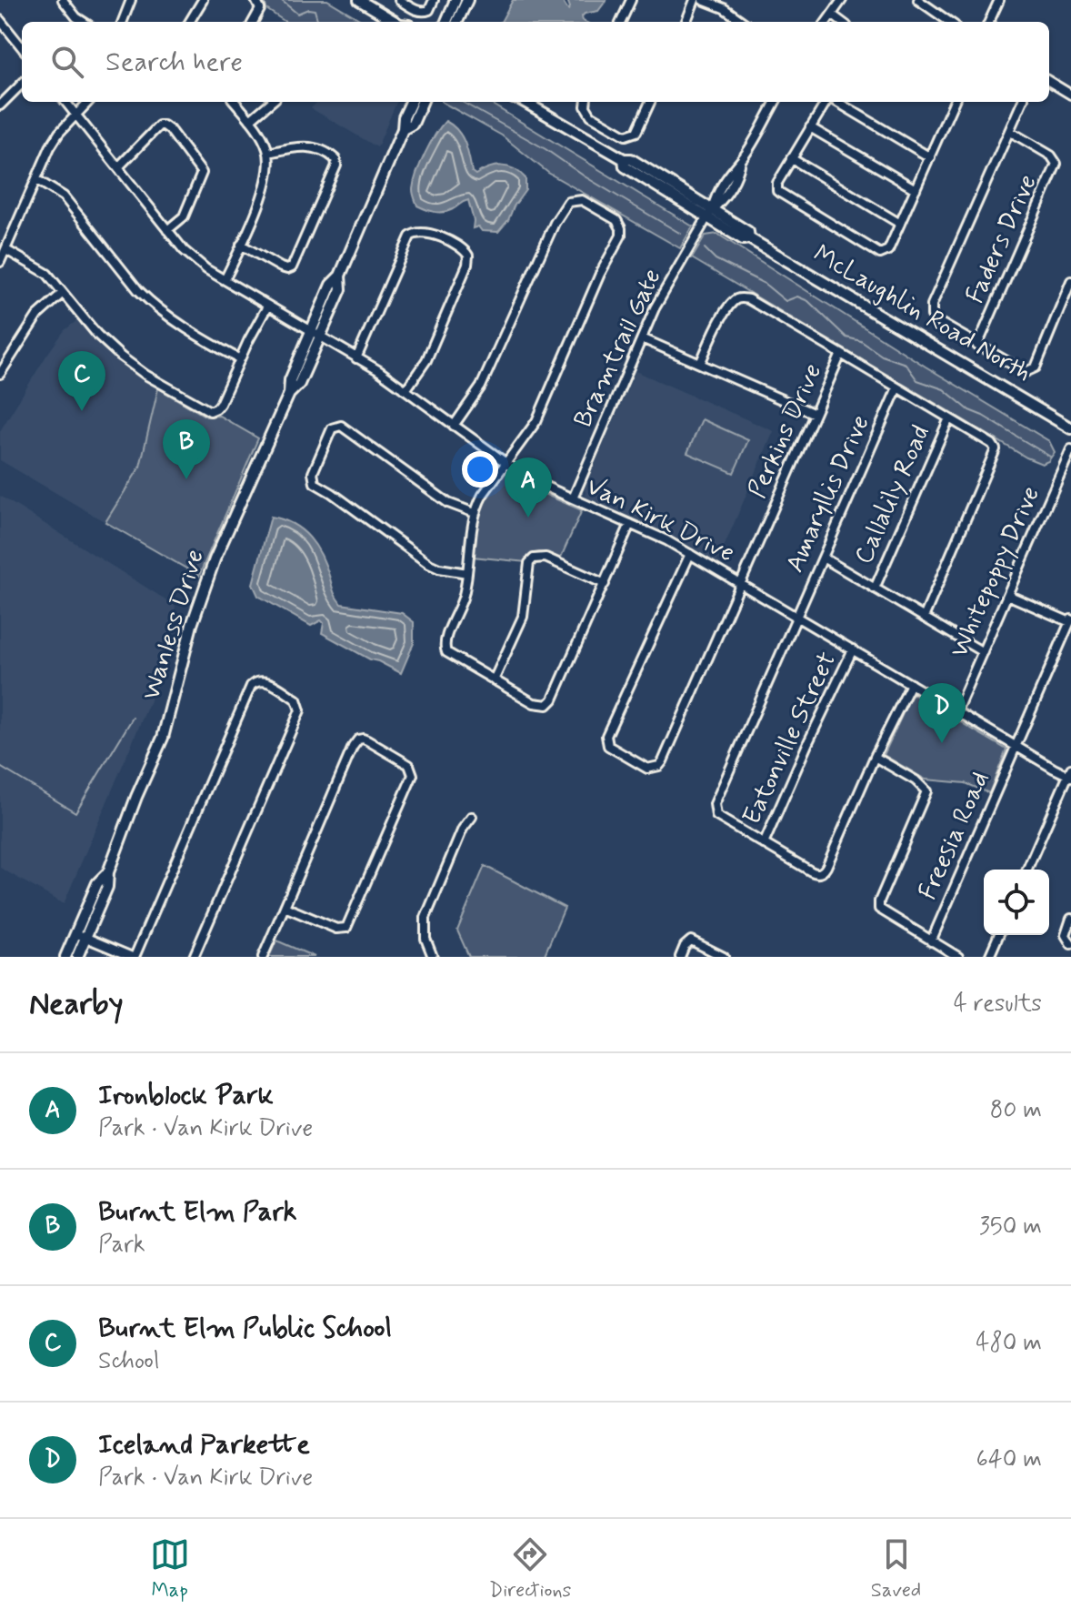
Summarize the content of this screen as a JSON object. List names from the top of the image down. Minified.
{"streets":{"main road":["McLaughlin Road North","Wanless Drive"],"street":["Faders Drive","Bramtrail Gate","Perkins Drive","Amaryllis Drive","Callalily Road","Van Kirk Drive","Whitepoppy Drive","Eatonville Street","Freesia Road"]},"crossings":[["McLaughlin Road North","Bramtrail Gate"],["Bramtrail Gate","Van Kirk Drive"],["Perkins Drive","Van Kirk Drive"],["Amaryllis Drive","Van Kirk Drive"],["Amaryllis Drive","Eatonville Street"],["Van Kirk Drive","Whitepoppy Drive"],["Van Kirk Drive","Wanless Drive"],["Van Kirk Drive","Eatonville Street"],["Van Kirk Drive","Freesia Road"]],"page":{"search":"Search here","pins":["C","B","A","D"],"heading":["Nearby","4 results"],"list":[{"mark":"A","name":"Ironblock Park","note":"Park · Van Kirk Drive","value":"80 m"},{"mark":"B","name":"Burnt Elm Park","note":"Park","value":"350 m"},{"mark":"C","name":"Burnt Elm Public School","note":"School","value":"480 m"},{"mark":"D","name":"Iceland Parkette","note":"Park · Van Kirk Drive","value":"640 m"}],"nav":["Map","Directions","Saved"]}}
